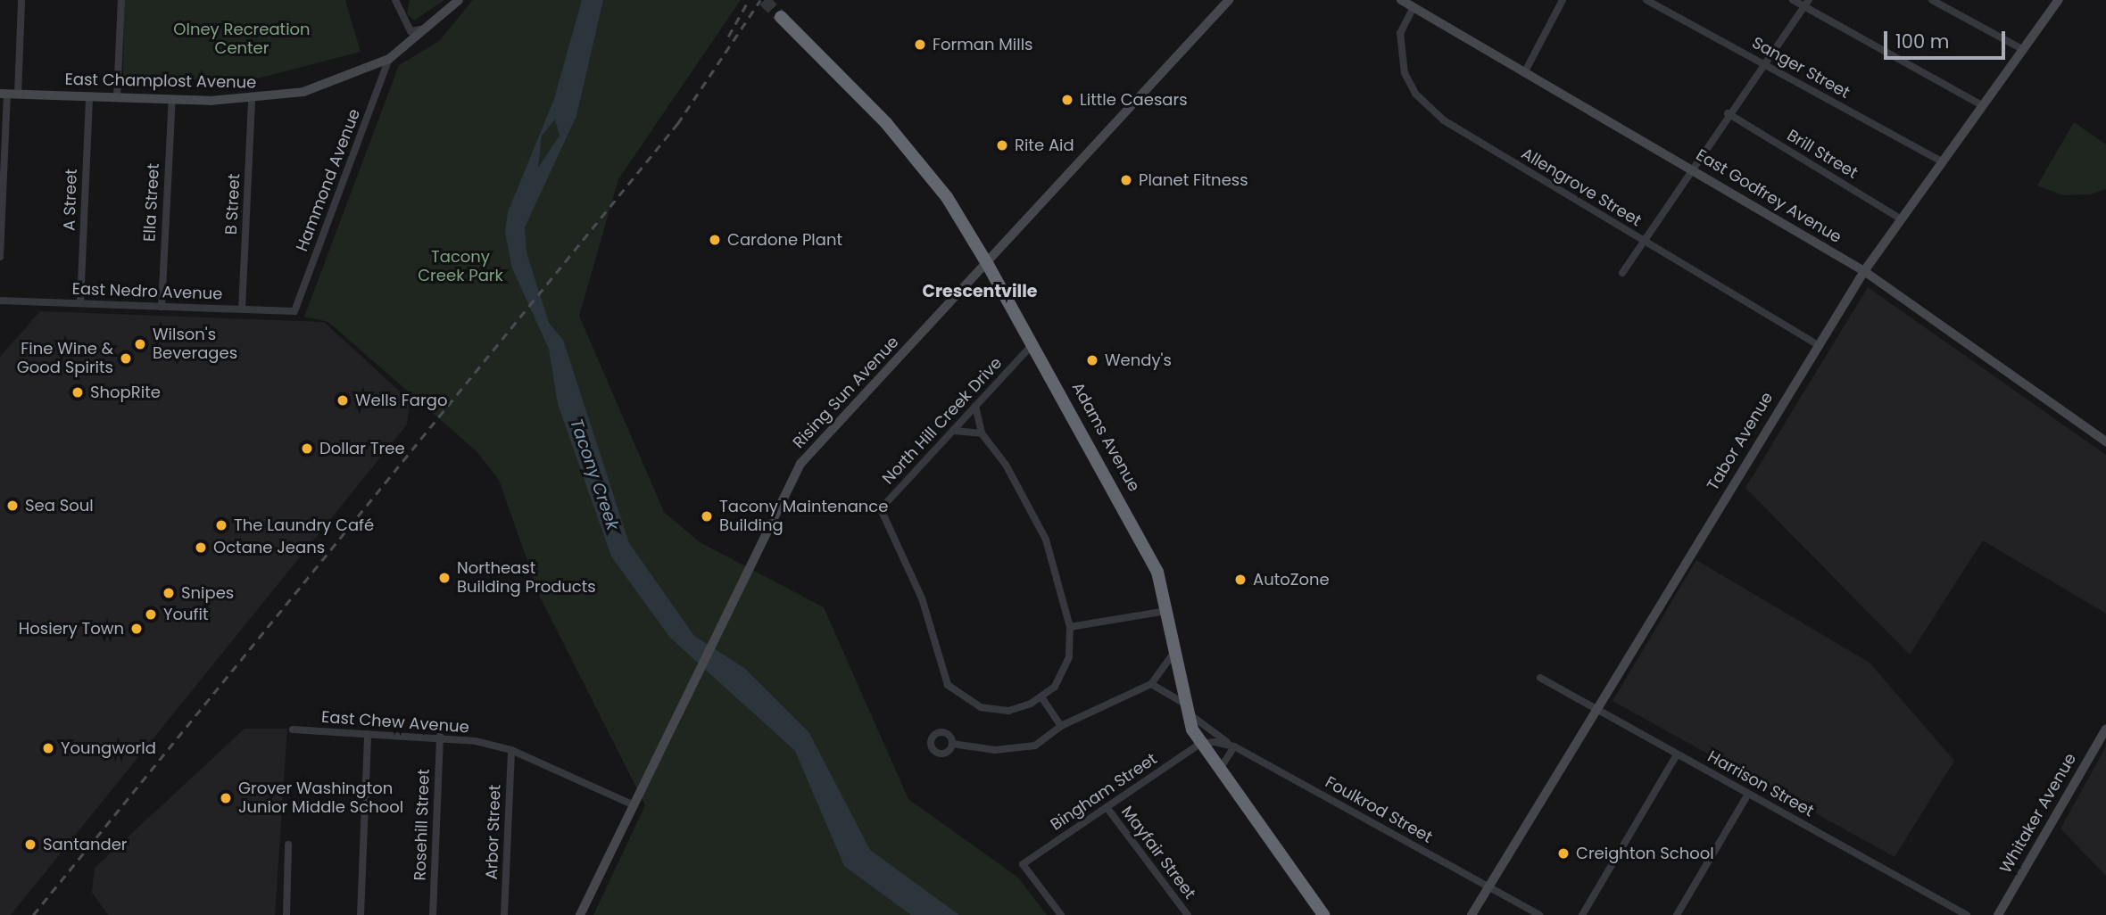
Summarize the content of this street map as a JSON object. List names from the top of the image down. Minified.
{"streets":{"highway":["Adams Avenue"],"street":["Sanger Street","East Champlost Avenue","Brill Street","Hammond Avenue","Allengrove Street","East Godfrey Avenue","A Street","Ella Street","B Street","East Nedro Avenue","Rising Sun Avenue","North Hill Creek Drive","Tabor Avenue","East Chew Avenue","Harrison Street","Bingham Street","Foulkrod Street","Whitaker Avenue","Rosehill Street","Arbor Street","Mayfair Street"]},"crossings":[["Sanger Street","Tabor Avenue"],["East Champlost Avenue","Hammond Avenue"],["East Champlost Avenue","A Street"],["East Champlost Avenue","Ella Street"],["East Champlost Avenue","B Street"],["Brill Street","Tabor Avenue"],["Hammond Avenue","East Nedro Avenue"],["Allengrove Street","East Godfrey Avenue"],["Allengrove Street","Tabor Avenue"],["East Godfrey Avenue","Tabor Avenue"],["A Street","East Nedro Avenue"],["Ella Street","East Nedro Avenue"],["B Street","East Nedro Avenue"],["Rising Sun Avenue","Adams Avenue"],["Rising Sun Avenue","East Chew Avenue"],["North Hill Creek Drive","Adams Avenue"],["Adams Avenue","Bingham Street"],["Adams Avenue","Foulkrod Street"],["Tabor Avenue","Harrison Street"],["Tabor Avenue","Foulkrod Street"],["East Chew Avenue","Rosehill Street"],["East Chew Avenue","Arbor Street"],["Bingham Street","Mayfair Street"]],"districts":["Crescentville"],"water":["Tacony Creek"],"parks":["Olney Recreation Center","Tacony Creek Park"],"places":["Forman Mills","Little Caesars","Rite Aid","Planet Fitness","Cardone Plant","Wilson's Beverages","Fine Wine & Good Spirits","Wendy's","ShopRite","Wells Fargo","Dollar Tree","Sea Soul","Tacony Maintenance Building","The Laundry Café","Octane Jeans","Northeast Building Products","AutoZone","Snipes","Youfit","Hosiery Town","Youngworld","Grover Washington Junior Middle School","Santander","Creighton School"],"scale_bar":"100 m"}
